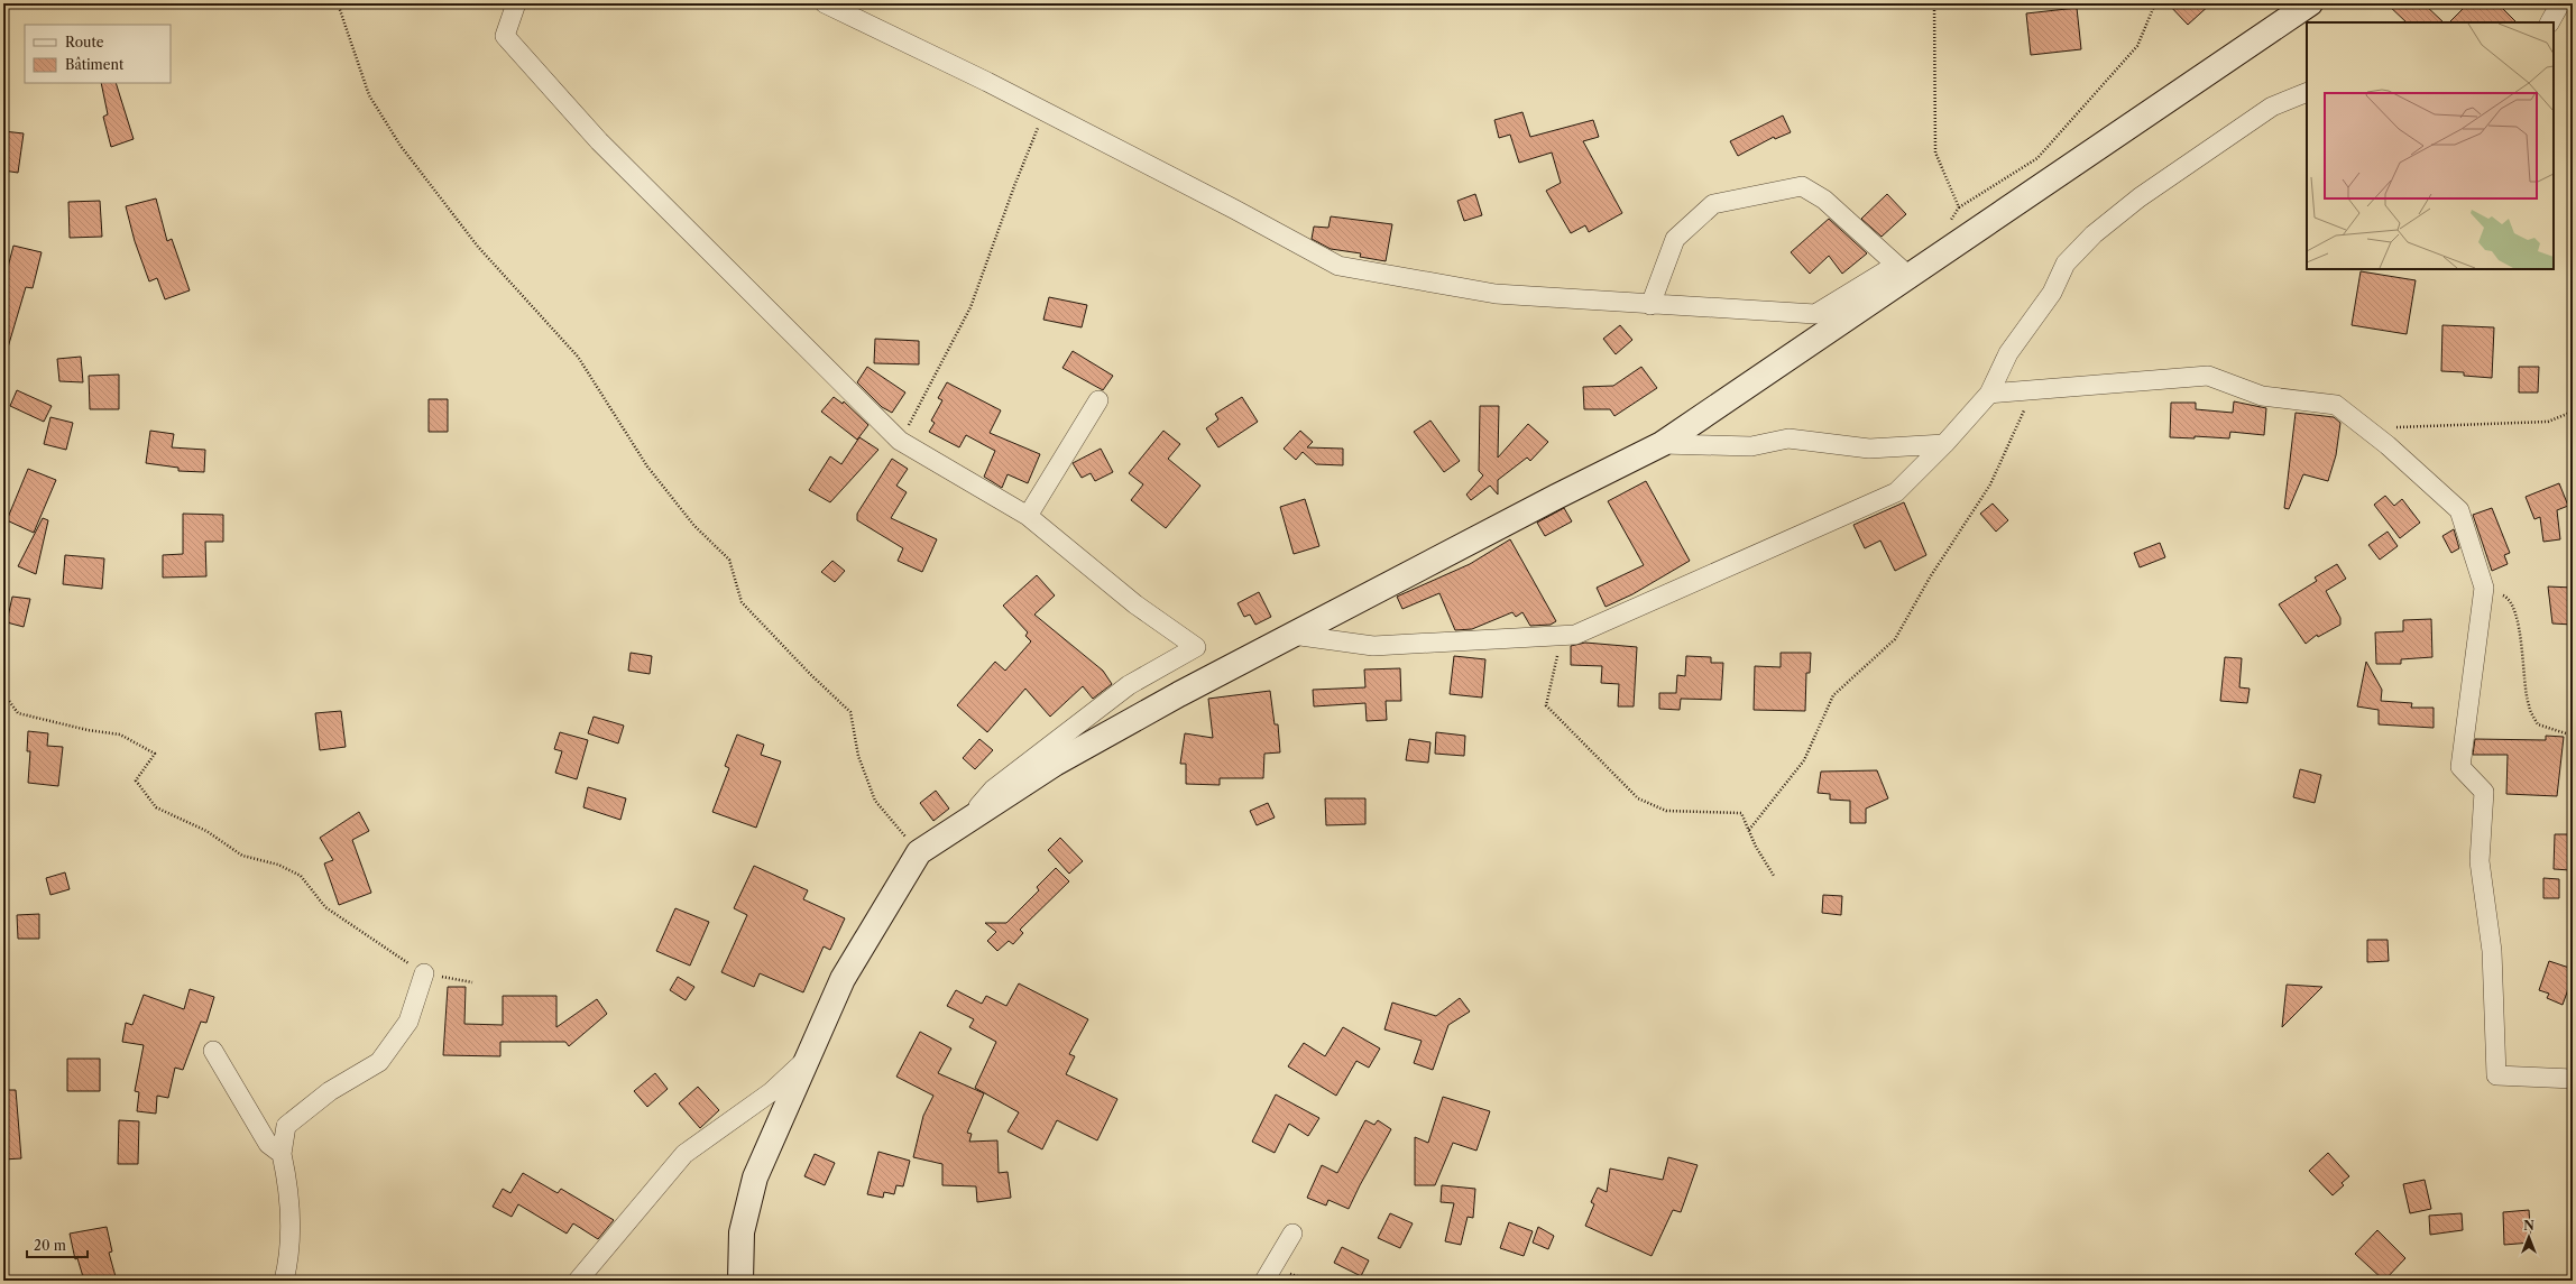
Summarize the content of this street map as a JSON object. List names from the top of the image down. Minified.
{"legend":["Route","Bâtiment"],"scale_bar":"20 m","north":"top"}
